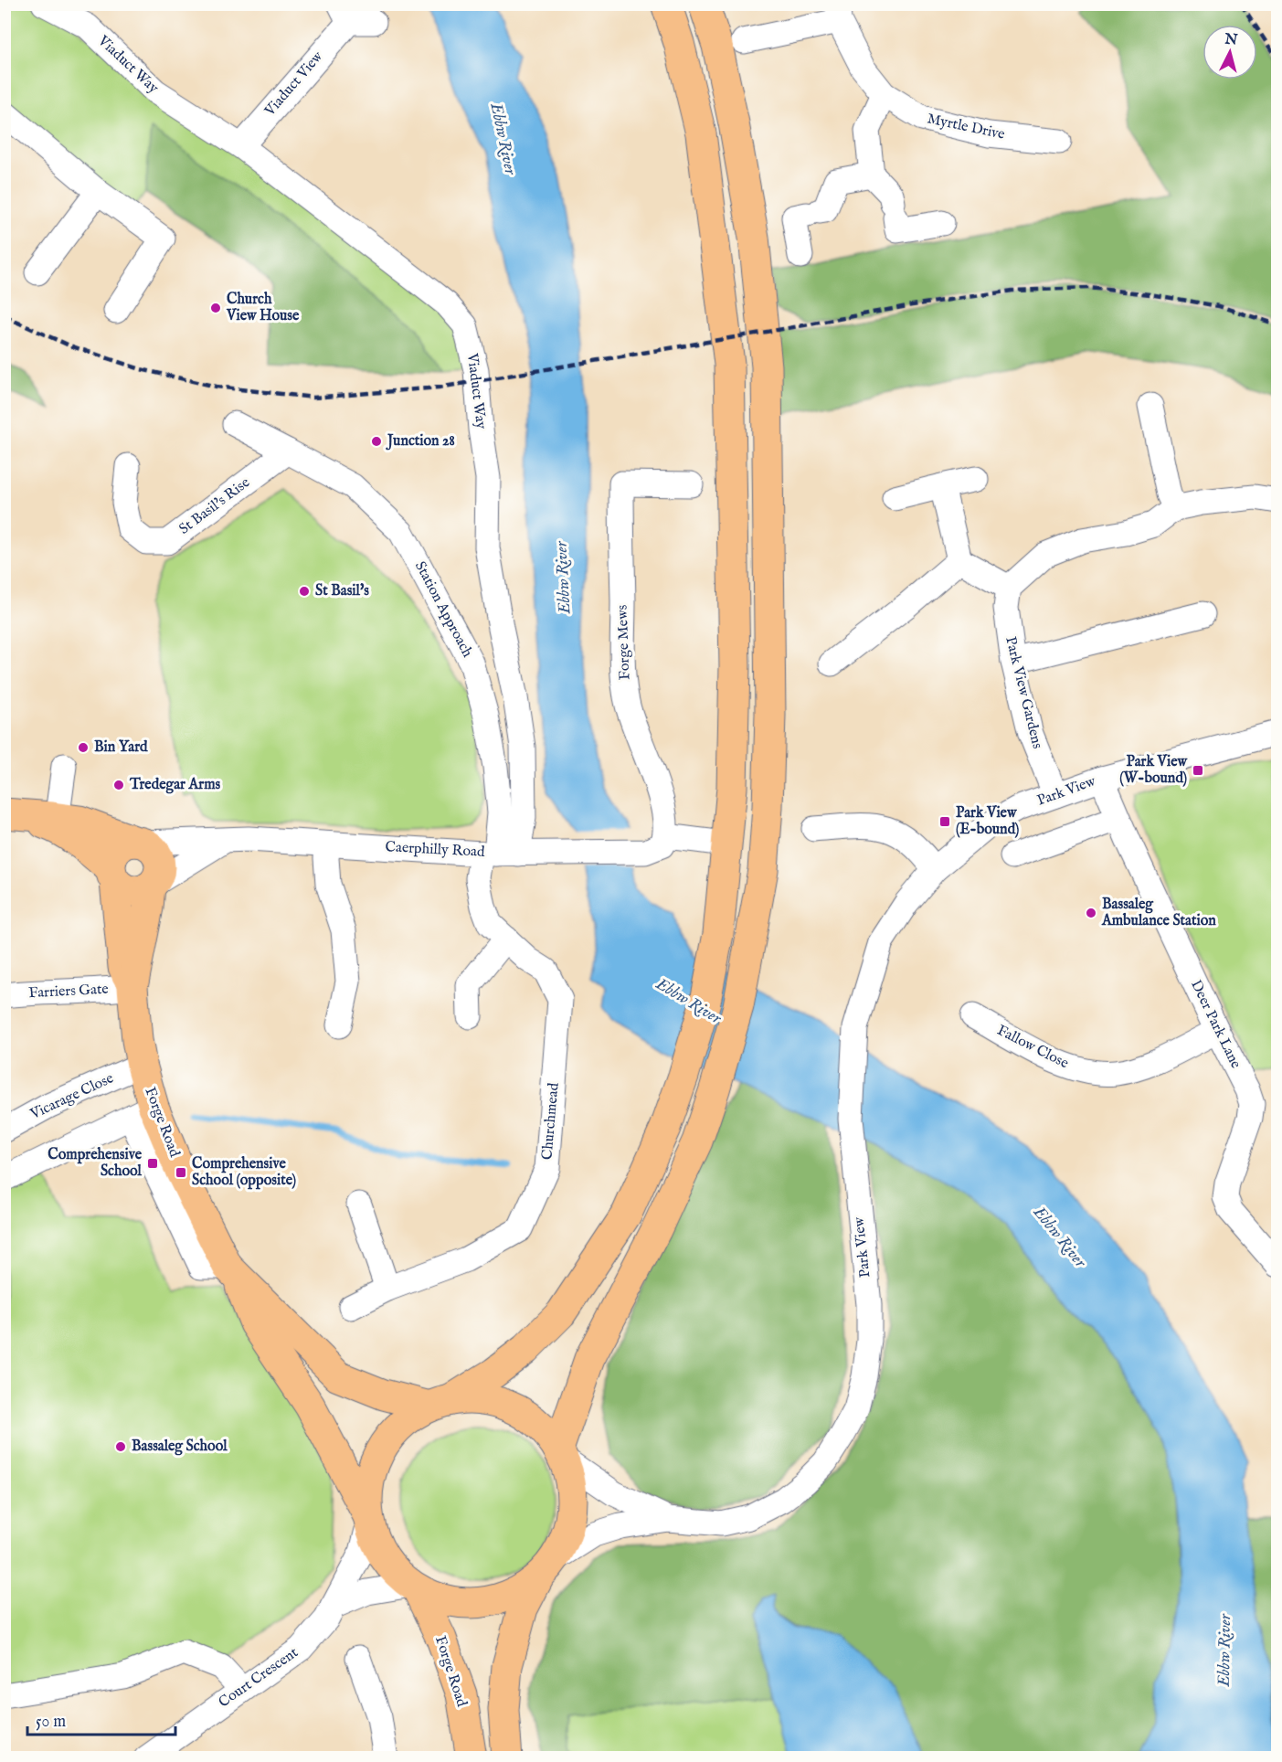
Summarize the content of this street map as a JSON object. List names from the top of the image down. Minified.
{"streets":{"main road":["Caerphilly Road","Forge Road"],"street":["Viaduct Way","Viaduct View","Myrtle Drive","St Basil's Rise","Station Approach","Forge Mews","Park View Gardens","Park View","Farriers Gate","Deer Park Lane","Fallow Close","Vicarage Close","Churchmead","Court Crescent"]},"crossings":[["Viaduct Way","Viaduct View"],["Viaduct Way","Station Approach"],["Viaduct Way","Caerphilly Road"],["Viaduct Way","Churchmead"],["St Basil's Rise","Station Approach"],["Station Approach","Caerphilly Road"],["Station Approach","Churchmead"],["Forge Mews","Caerphilly Road"],["Park View Gardens","Park View"],["Park View","Deer Park Lane"],["Caerphilly Road","Churchmead"],["Caerphilly Road","Forge Road"],["Farriers Gate","Forge Road"],["Deer Park Lane","Fallow Close"],["Vicarage Close","Forge Road"],["Forge Road","Court Crescent"]],"water":["Ebbw River"],"places":{"other":["Church View House","Junction 28","St Basil's","Bin Yard","Tredegar Arms","Bassaleg Ambulance Station","Bassaleg School"],"transit":["Park View (W-bound)","Park View (E-bound)","Comprehensive School","Comprehensive School (opposite)"]},"scale_bar":"50 m","north":"top"}
